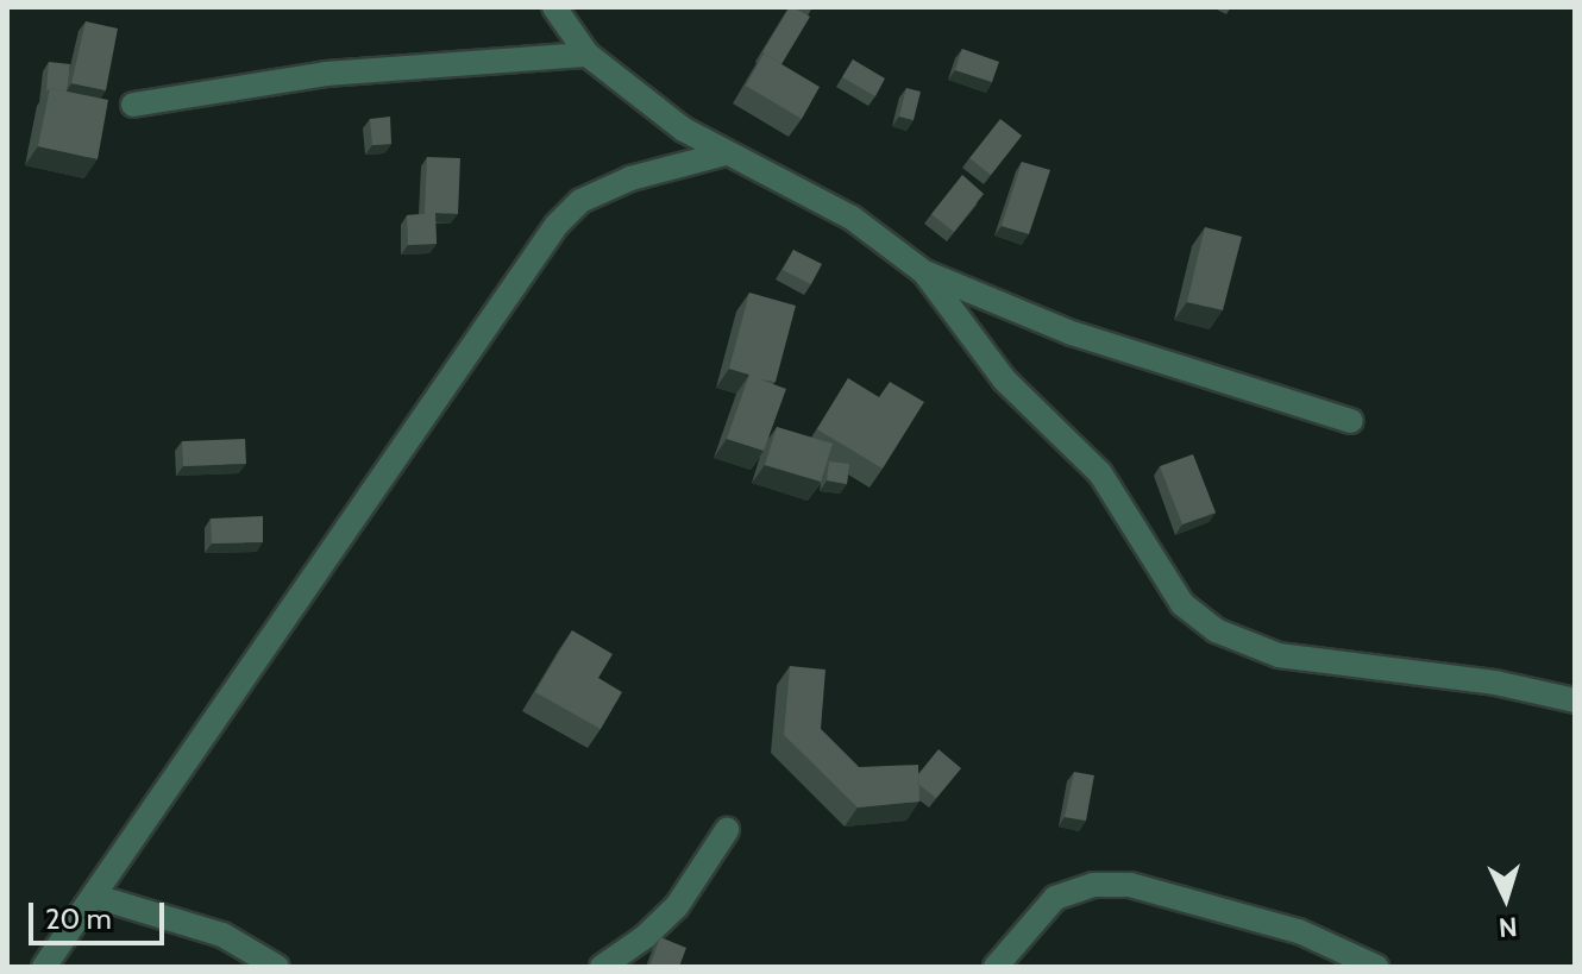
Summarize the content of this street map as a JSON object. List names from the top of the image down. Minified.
{"scale_bar":"20 m","north":"bottom"}
